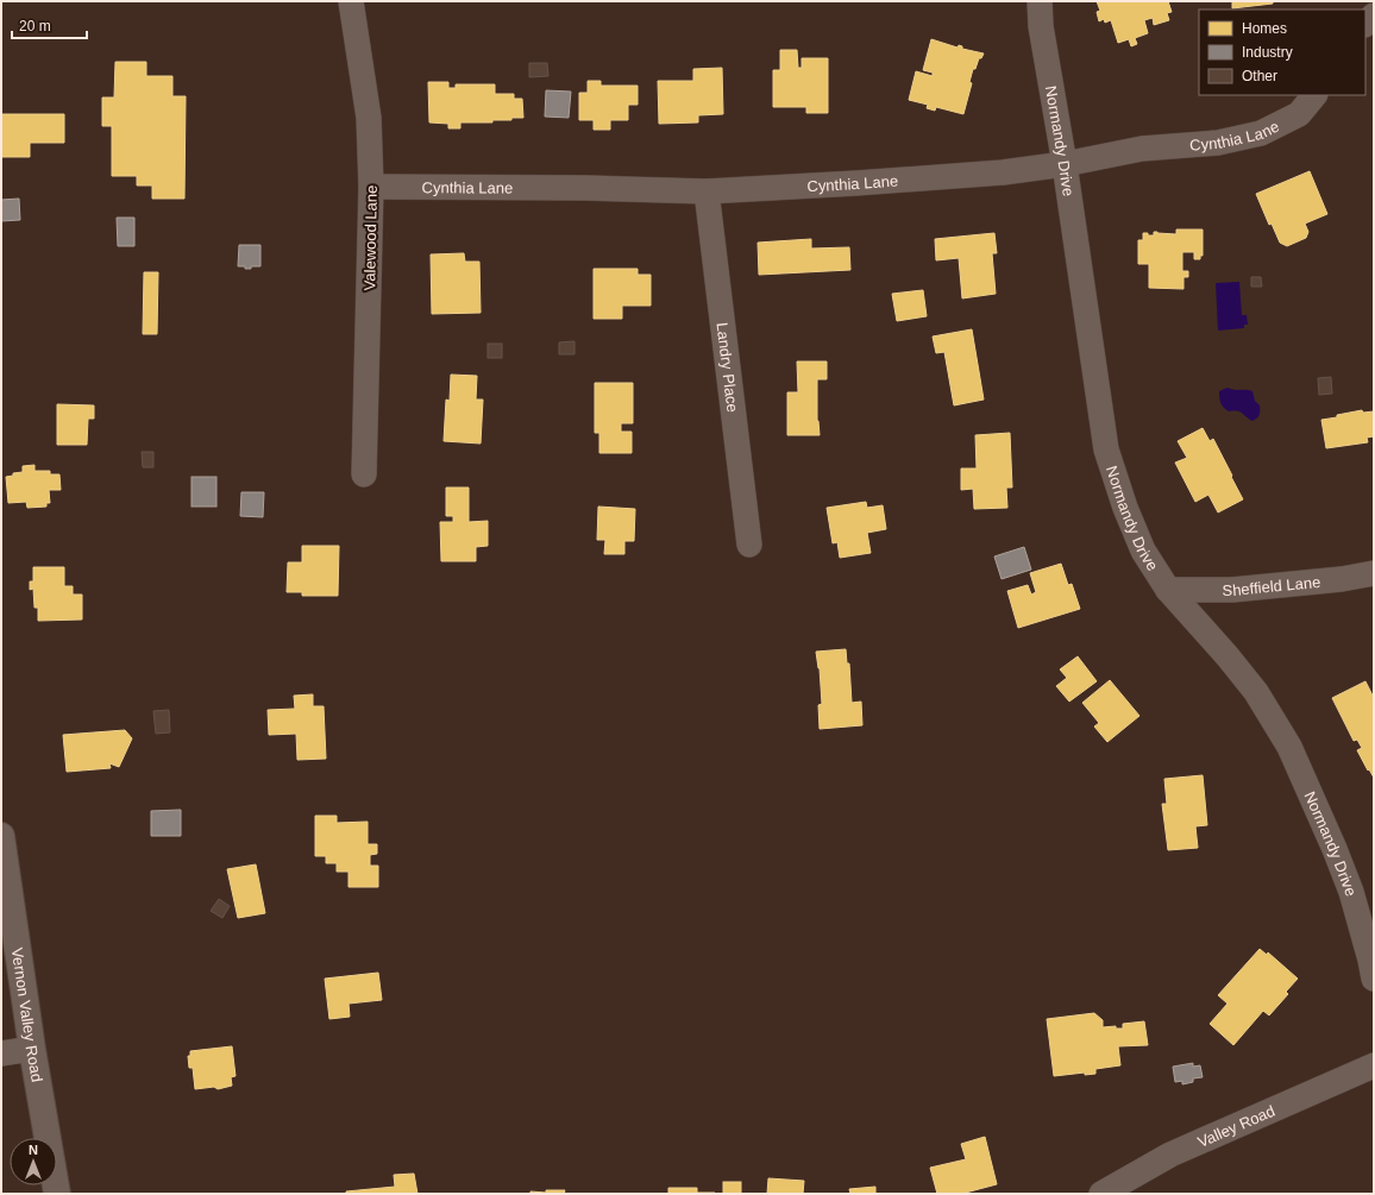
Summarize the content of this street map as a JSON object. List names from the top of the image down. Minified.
{"streets":{"main road":["Vernon Valley Road"],"street":["Cynthia Lane","Normandy Drive","Valewood Lane","Landry Place","Sheffield Lane","Valley Road"]},"crossings":[["Cynthia Lane","Normandy Drive"],["Cynthia Lane","Valewood Lane"],["Cynthia Lane","Landry Place"],["Normandy Drive","Sheffield Lane"]],"legend":["Homes","Industry","Other"],"scale_bar":"20 m","north":"top"}
